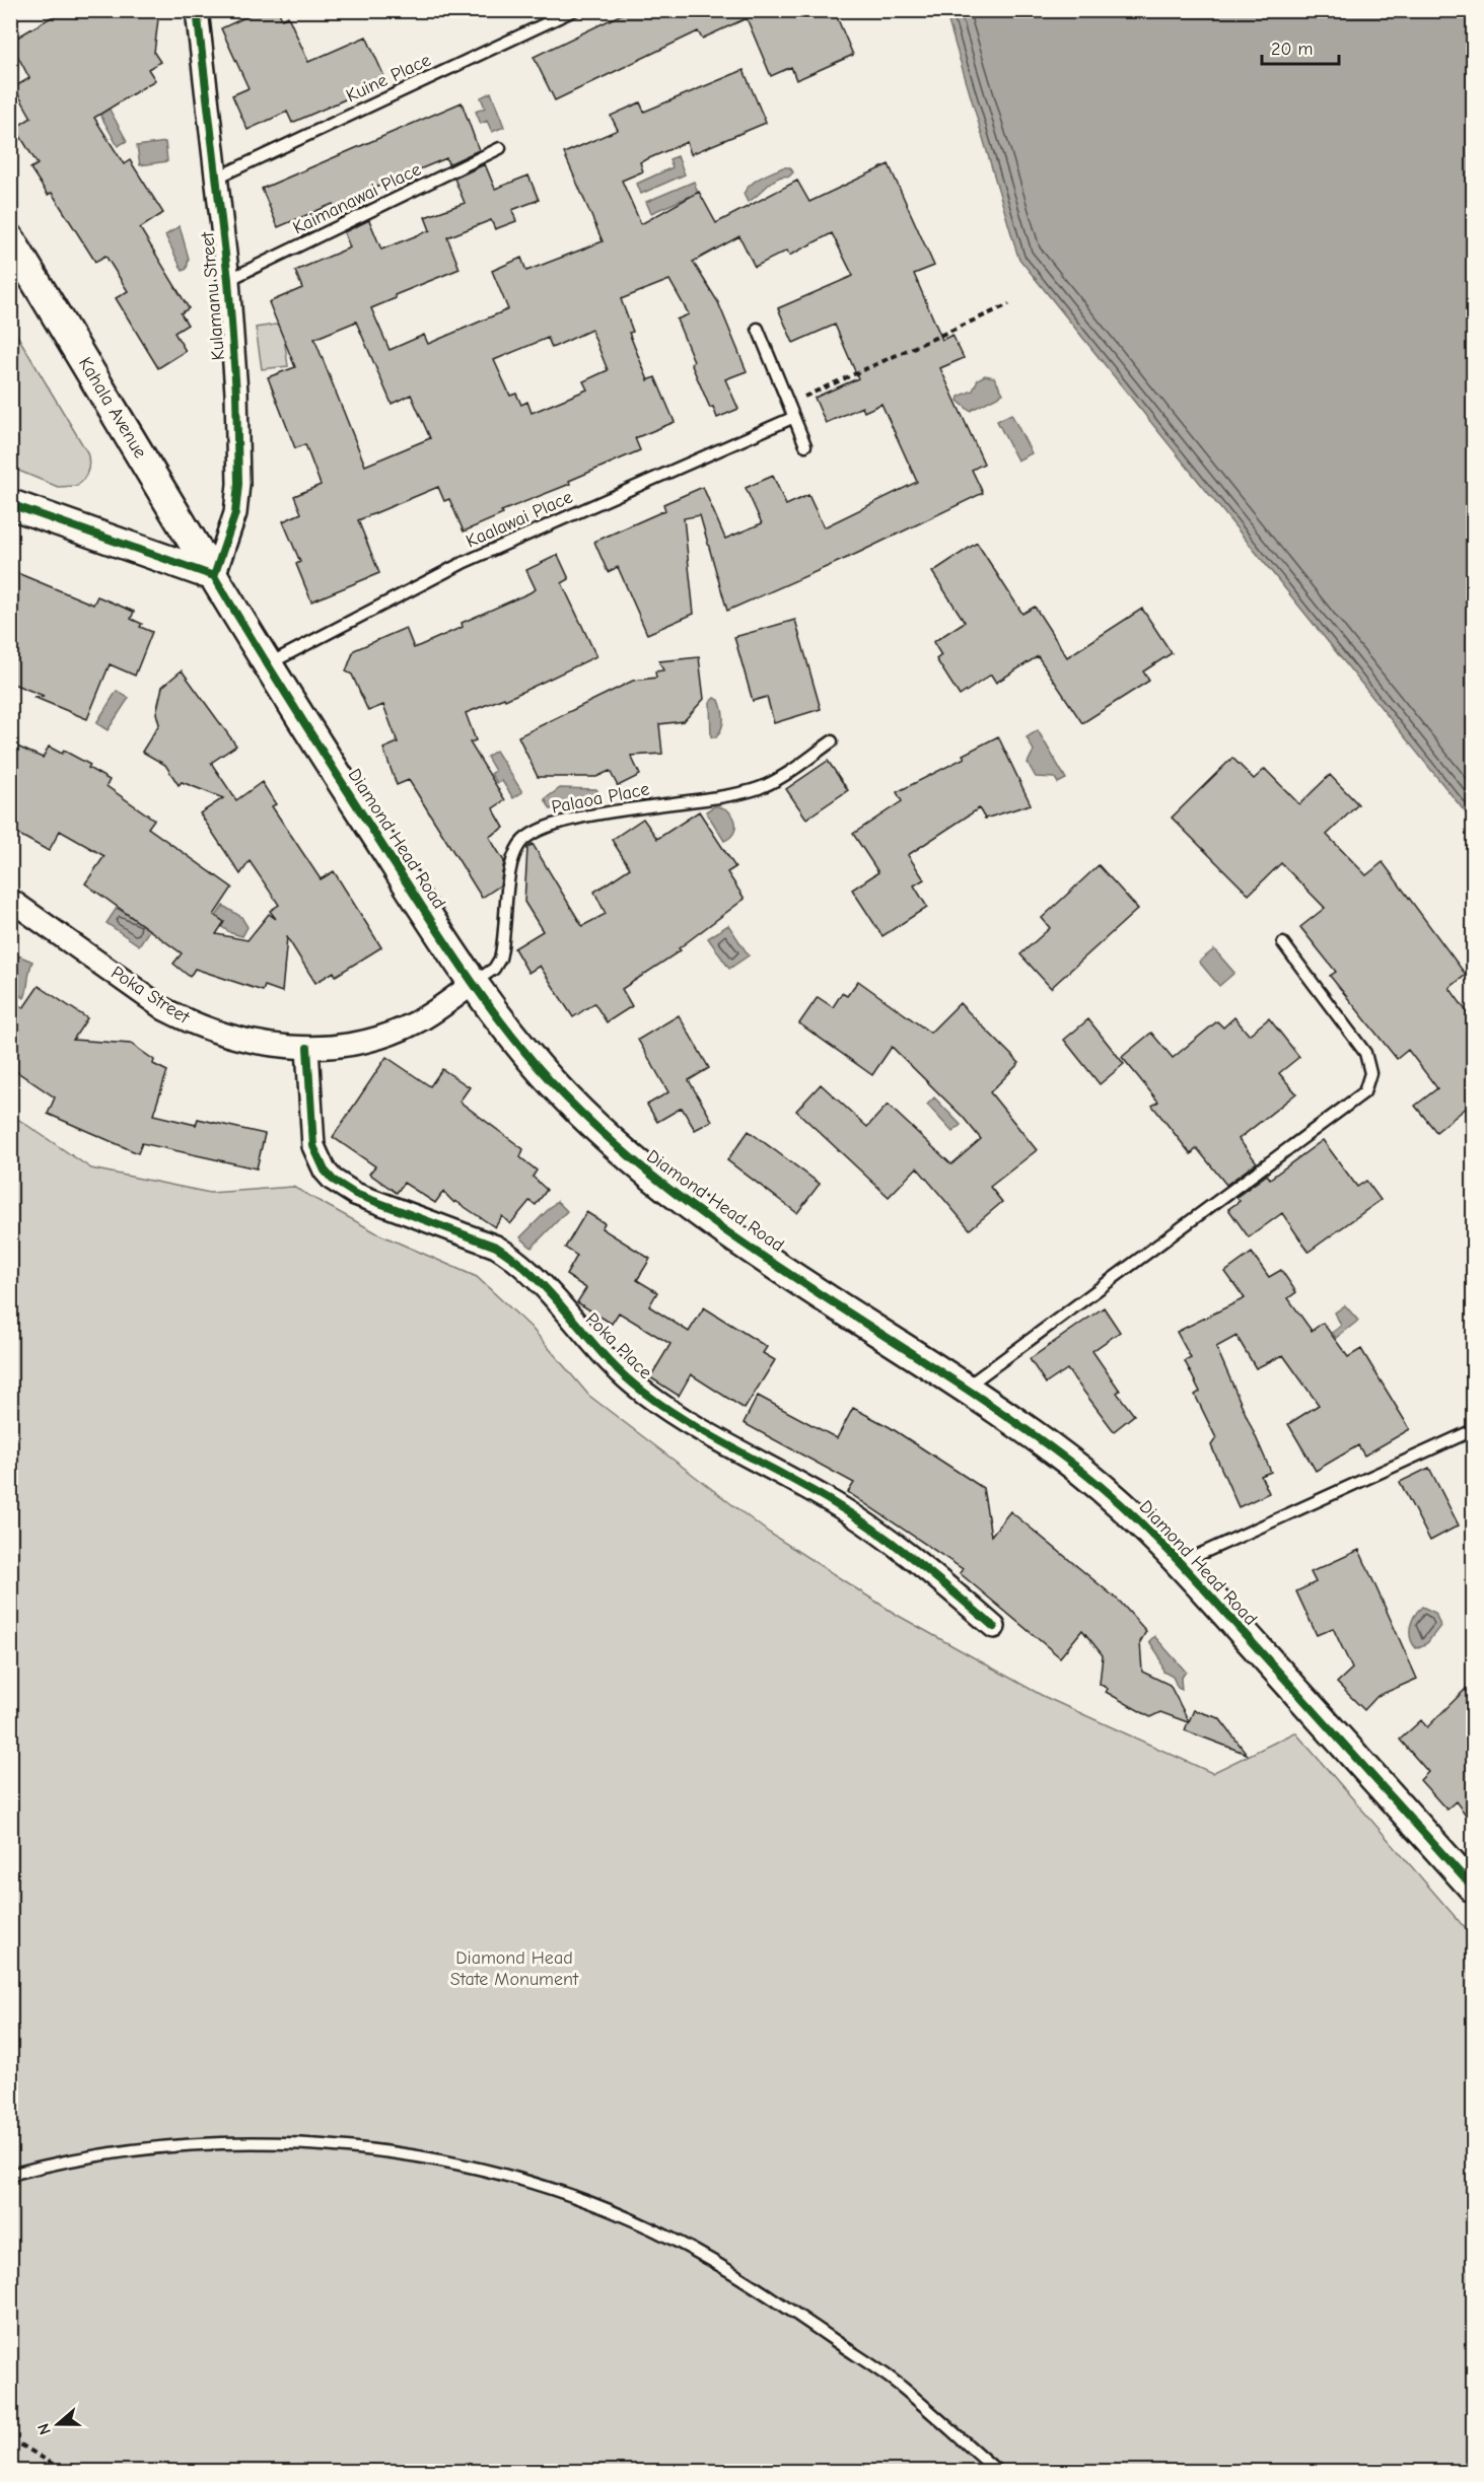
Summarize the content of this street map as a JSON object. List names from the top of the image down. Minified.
{"streets":{"street":["Kulamanu Street","Kahala Avenue","Diamond Head Road","Poka Street","Poka Place"],"lane":["Kuine Place","Kaimanawai Place","Kaalawai Place","Palaoa Place"]},"crossings":[["Kuine Place","Kulamanu Street"],["Kaimanawai Place","Kulamanu Street"],["Kulamanu Street","Kahala Avenue"],["Kulamanu Street","Diamond Head Road"],["Kahala Avenue","Diamond Head Road"],["Kaalawai Place","Diamond Head Road"],["Palaoa Place","Diamond Head Road"],["Palaoa Place","Poka Street"],["Diamond Head Road","Poka Street"],["Poka Street","Poka Place"]],"parks":["Diamond Head State Monument"],"scale_bar":"20 m","north":"left"}
